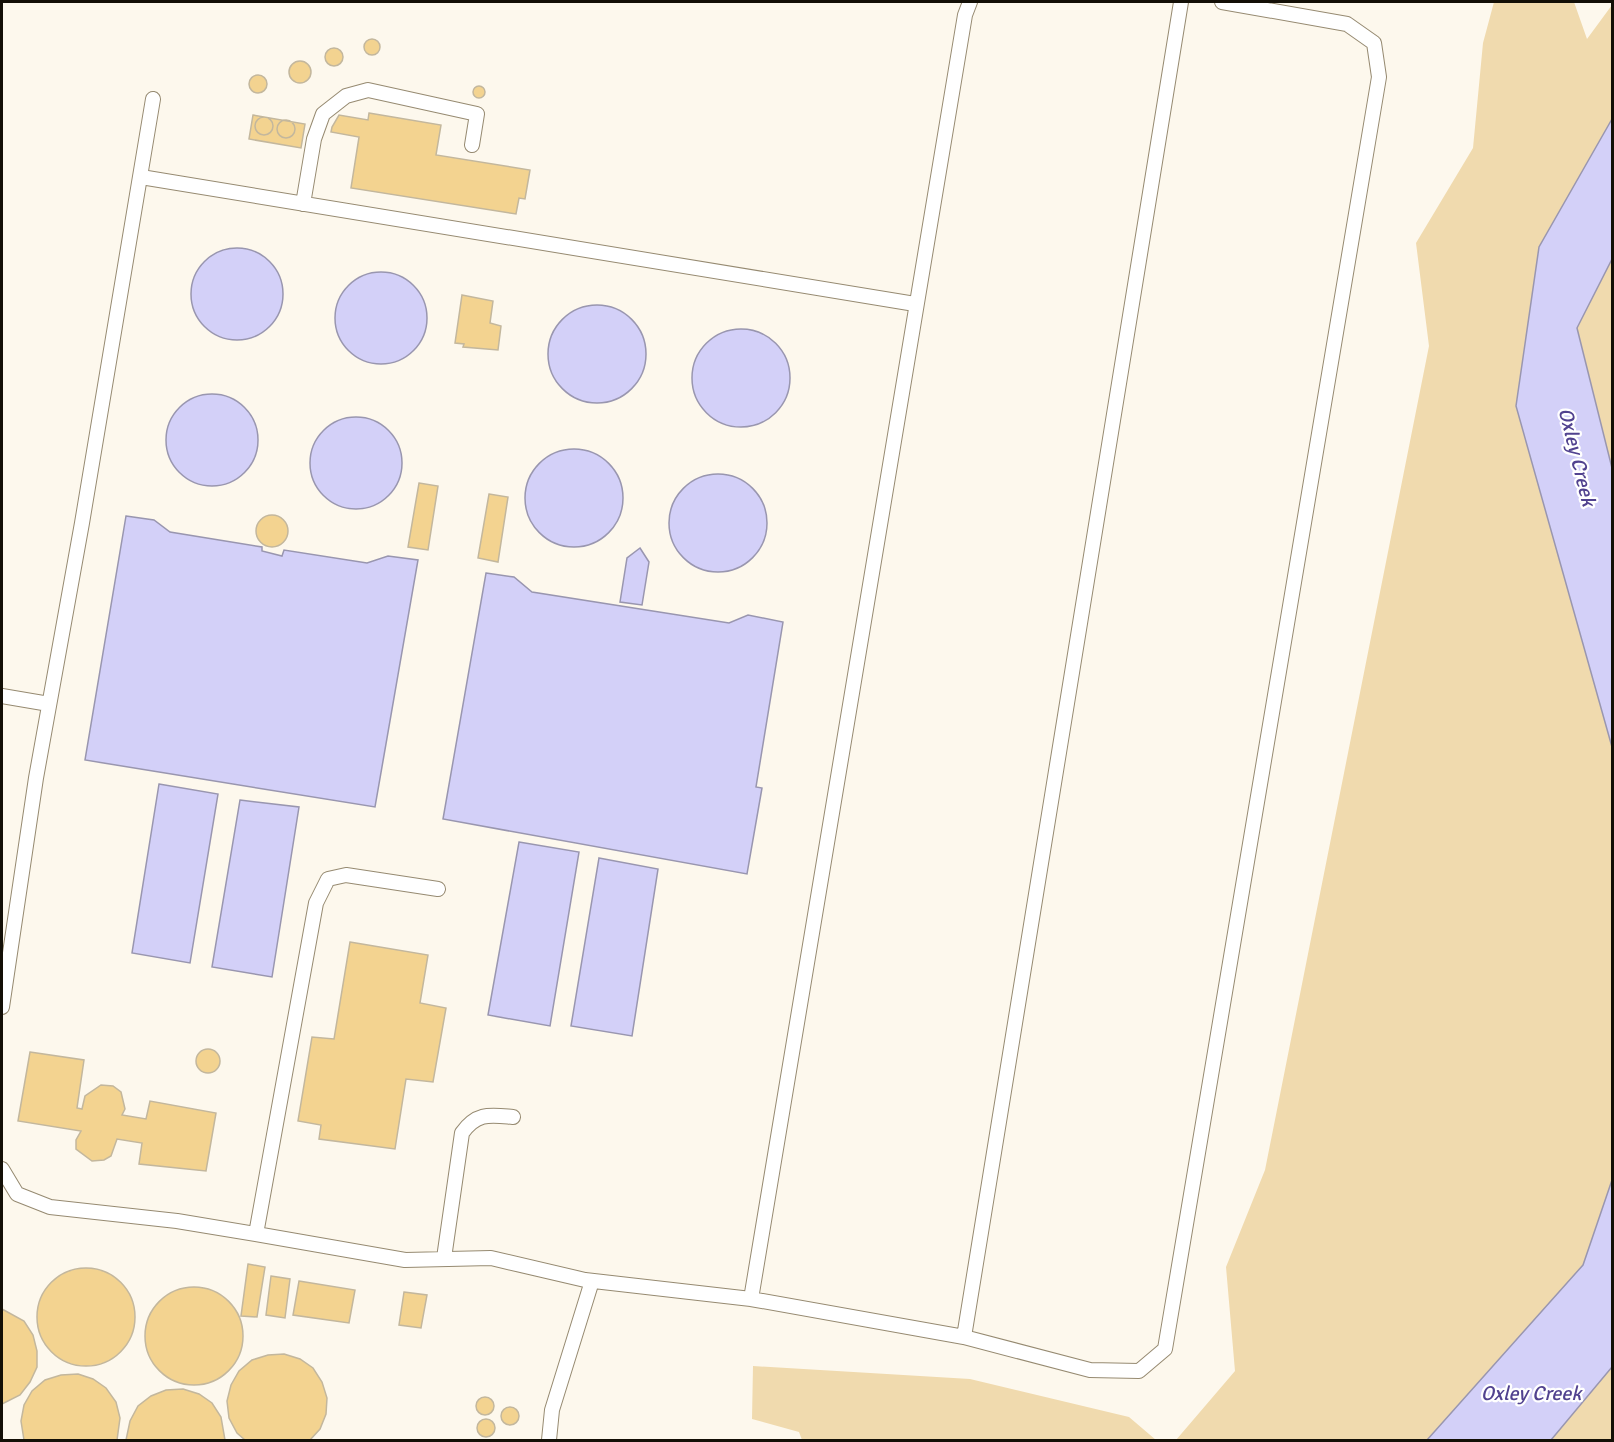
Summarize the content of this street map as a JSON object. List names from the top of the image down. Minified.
{"water":["Oxley Creek"]}
